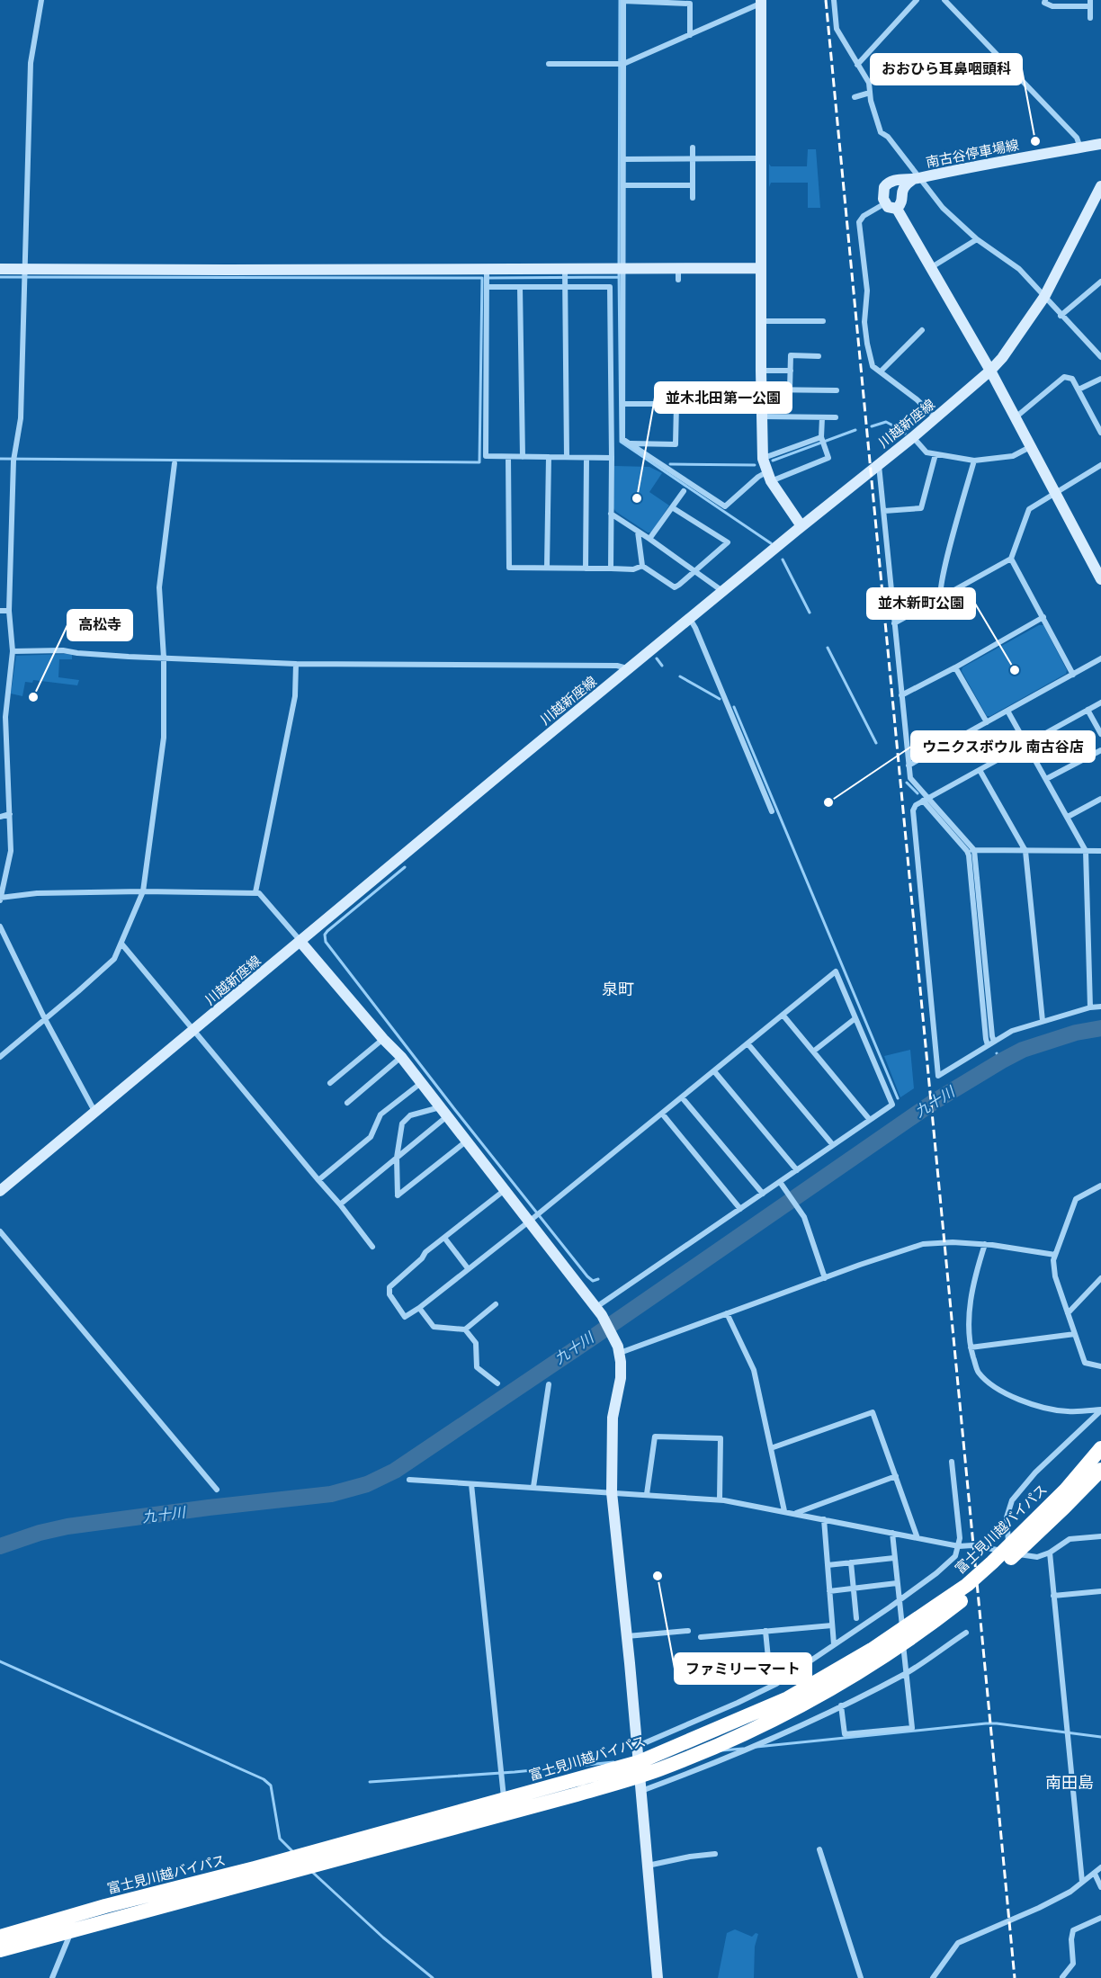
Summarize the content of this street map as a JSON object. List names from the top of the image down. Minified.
{"streets":{"highway":["富士見川越バイパス"],"street":["南古谷停車場線","川越新座線"]},"districts":["泉町","南田島"],"water":["九十川"],"places":["おおひら耳鼻咽頭科","並木北田第一公園","並木新町公園","高松寺","ウニクスボウル 南古谷店","ファミリーマート"]}
